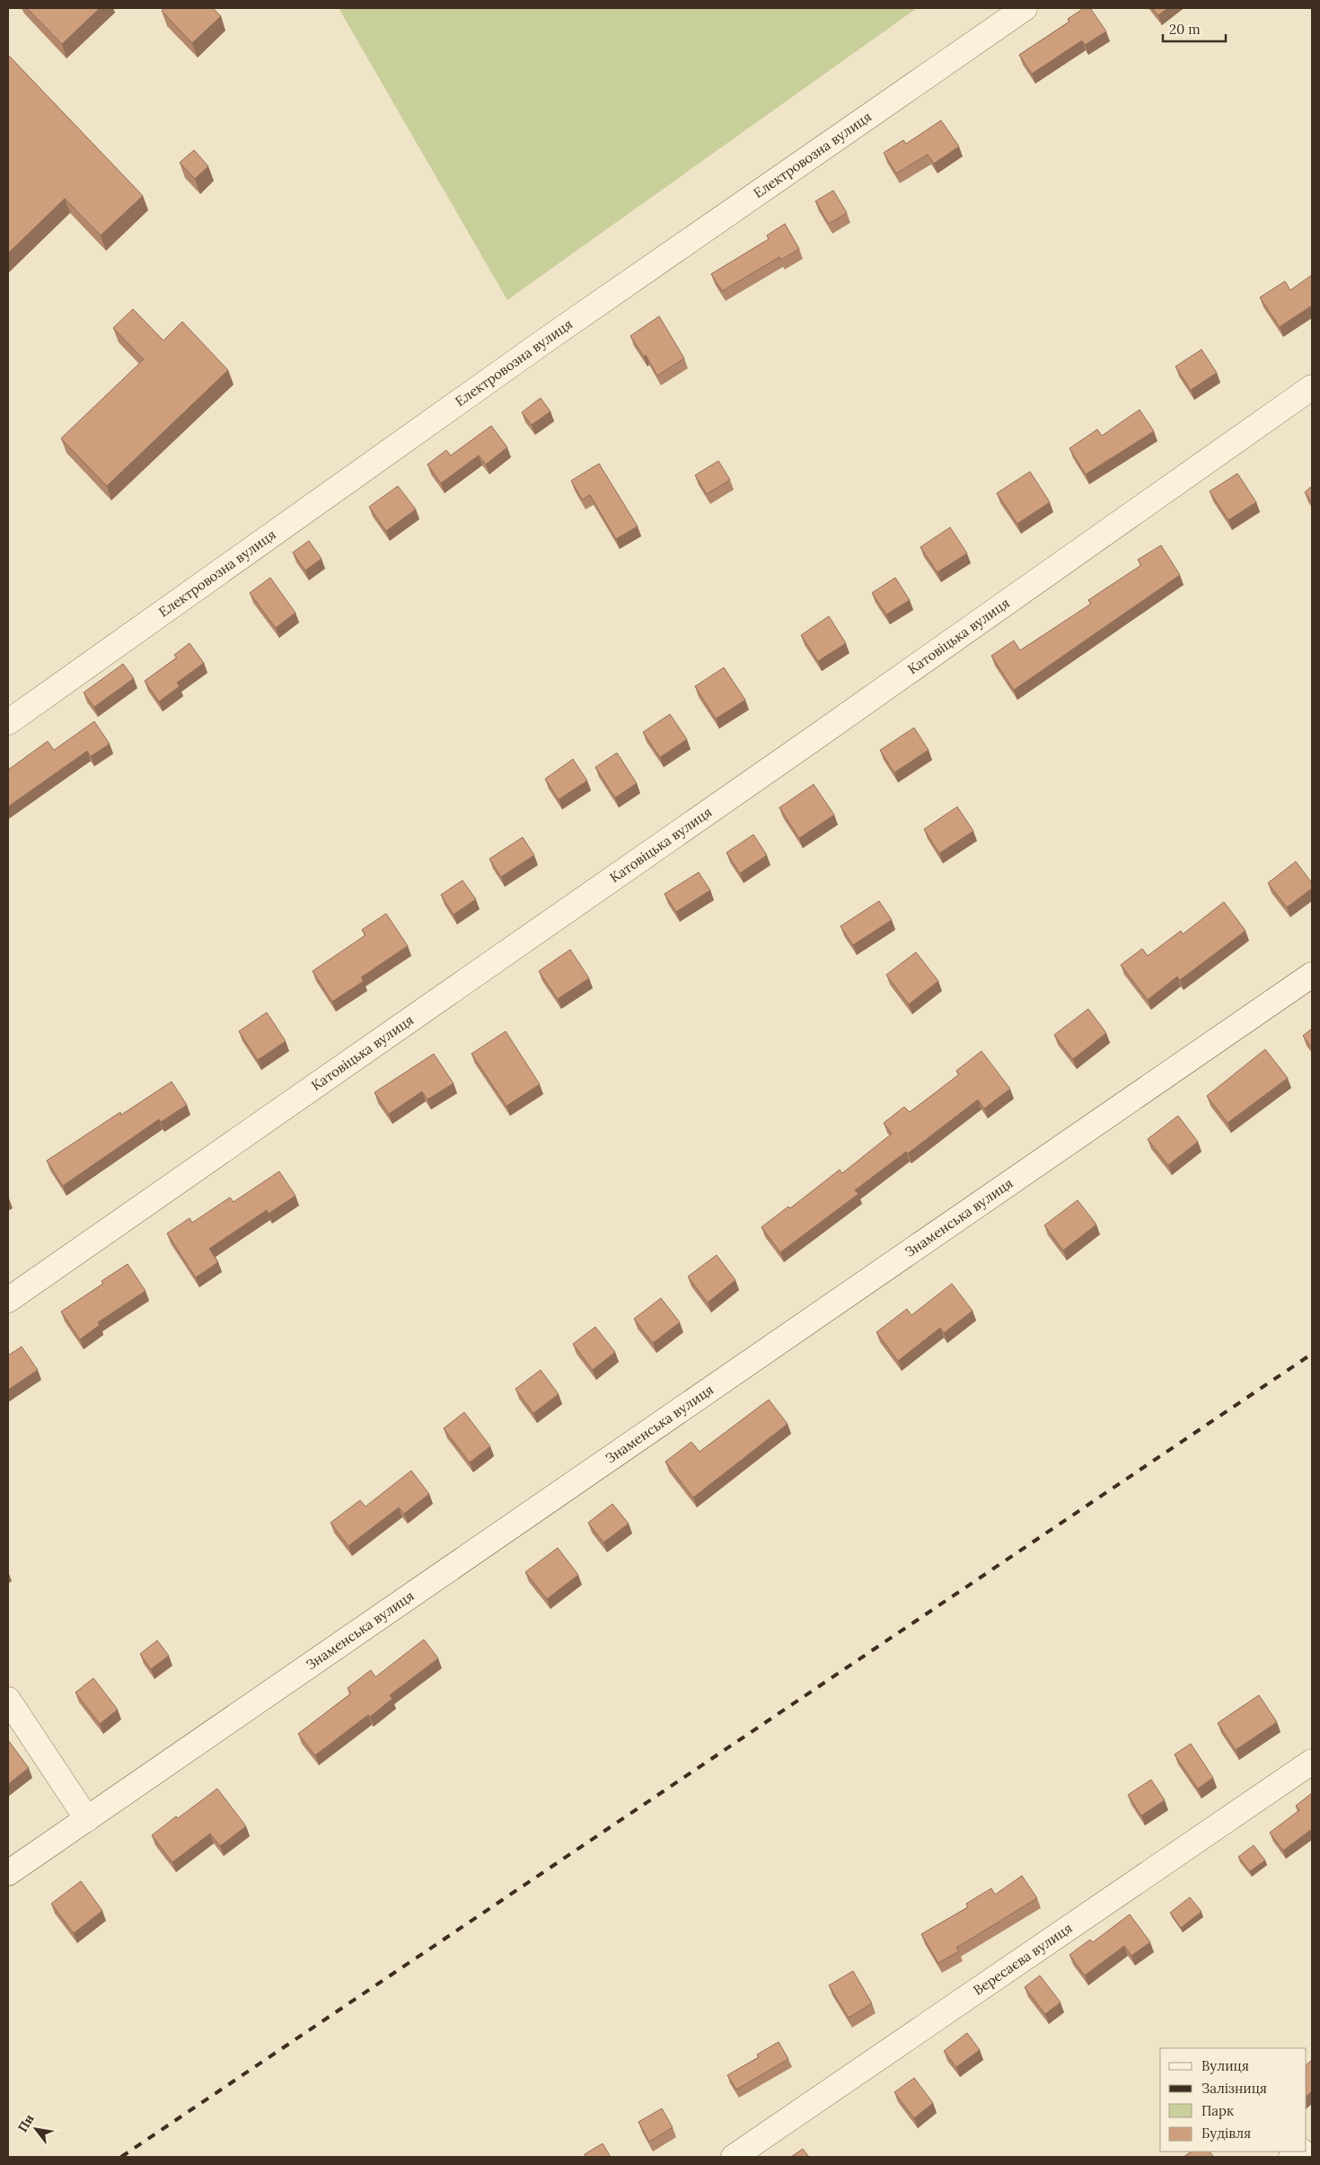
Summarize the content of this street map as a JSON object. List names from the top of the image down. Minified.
{"streets":{"street":["Електровозна вулиця","Катовіцька вулиця","Знаменська вулиця","Вересаєва вулиця"]},"legend":["Вулиця","Залізниця","Парк","Будівля"],"scale_bar":"20 m","north":"top left"}
